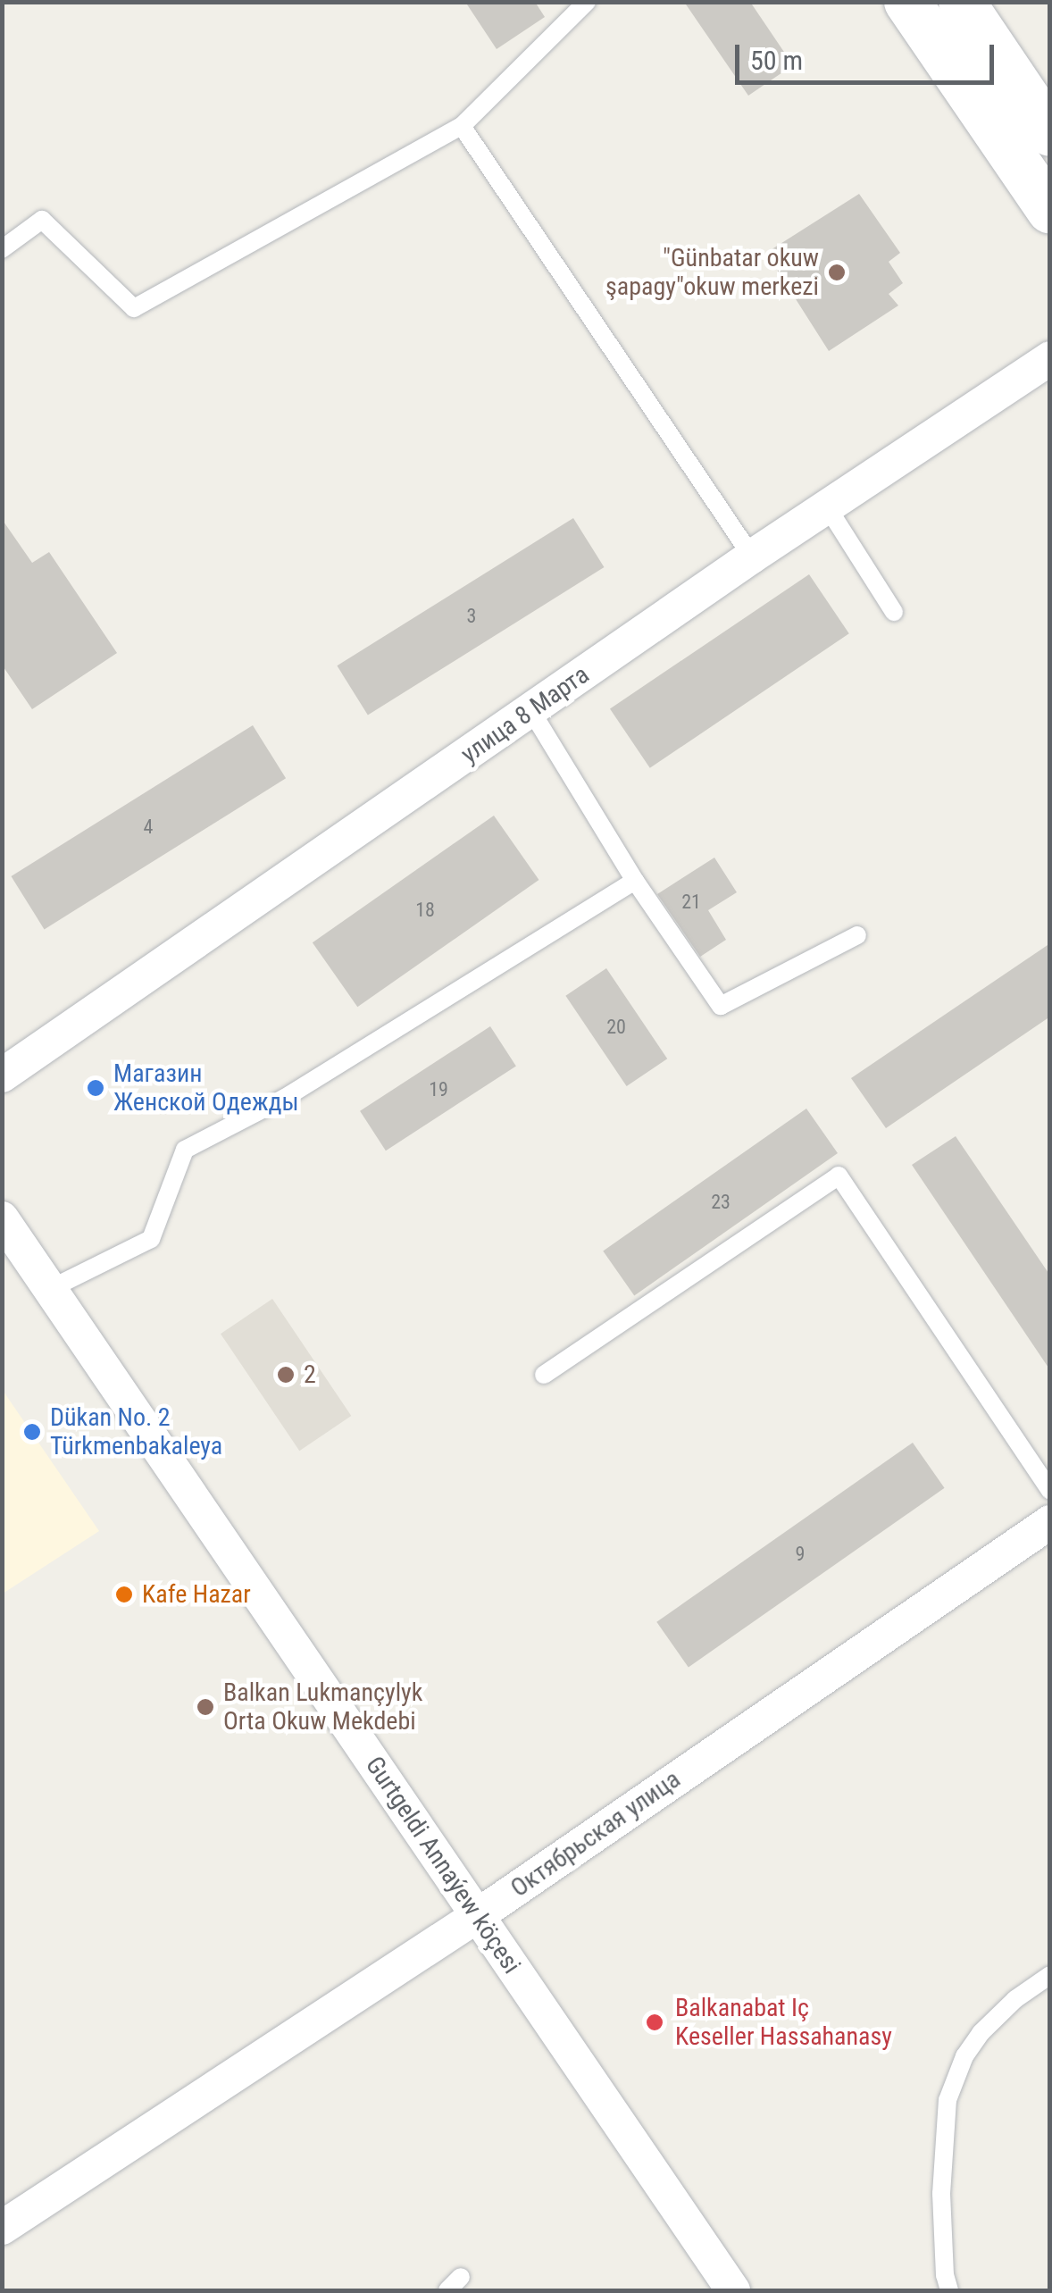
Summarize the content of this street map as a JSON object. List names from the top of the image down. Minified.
{"streets":{"street":["улица 8 Марта","Октябрьская улица","Gurtgeldi Annaýew köçesi"]},"crossings":[["Октябрьская улица","Gurtgeldi Annaýew köçesi"]],"places":["\"Günbatar okuw şapagy\"okuw merkezi","Магазин Женской Одежды","2","Dükan No. 2 Türkmenbakaleya","Kafe Hazar","Balkan Lukmançylyk Orta Okuw Mekdebi","Balkanabat Iç Keseller Hassahanasy"],"house_numbers":["3","4","21","18","20","19","23","9"],"scale_bar":"50 m"}
